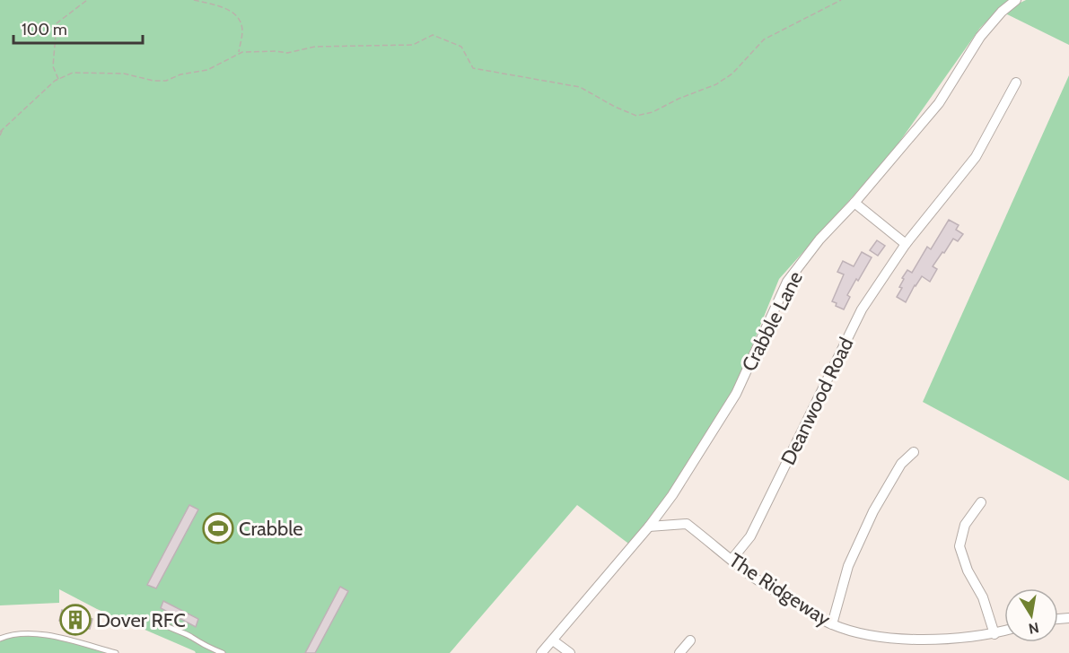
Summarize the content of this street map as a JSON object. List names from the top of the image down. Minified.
{"streets":{"street":["Crabble Lane","Deanwood Road","The Ridgeway"]},"crossings":[["Crabble Lane","The Ridgeway"],["Deanwood Road","The Ridgeway"]],"places":{"sports":["Crabble"],"building":["Dover RFC"]},"scale_bar":"100 m","north":"bottom"}
